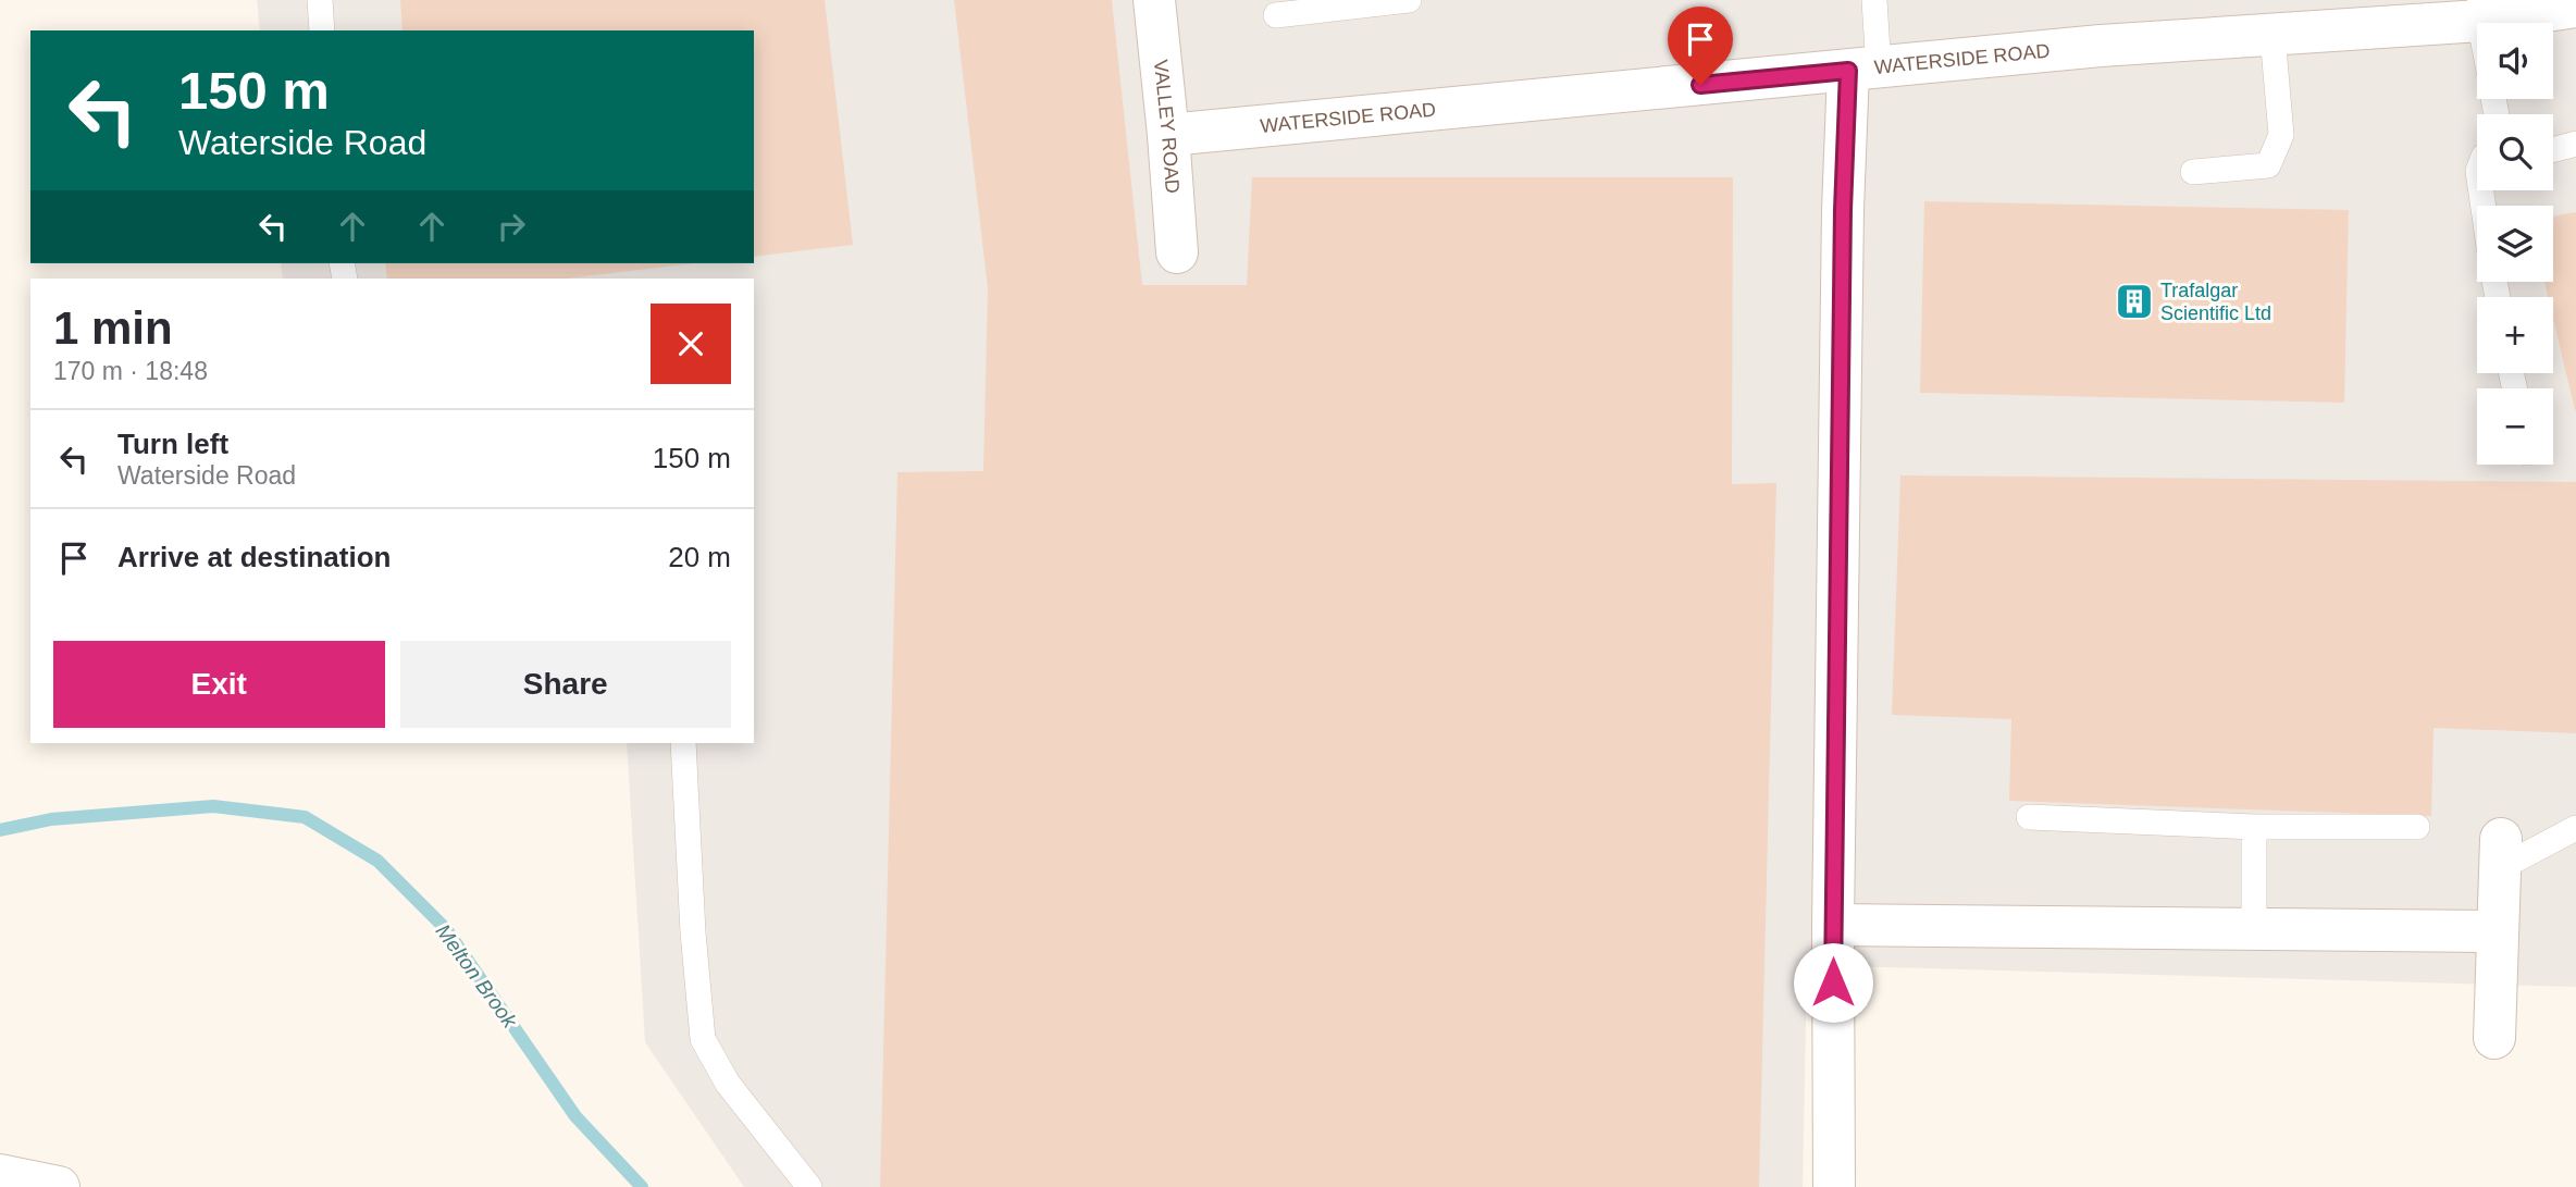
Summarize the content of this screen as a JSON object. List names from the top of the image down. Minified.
{"streets":{"street":["WATERSIDE ROAD","VALLEY ROAD"]},"crossings":[["WATERSIDE ROAD","VALLEY ROAD"]],"water":["Melton Brook"],"places":{"building":["Trafalgar Scientific Ltd"]},"page":{"map_buttons":["+","−"],"turn":["150 m","Waterside Road"],"heading":["1 min","170 m · 18:48"],"list":[{"name":"Turn left","note":"Waterside Road","value":"150 m"},{"name":"Arrive at destination","value":"20 m"}],"buttons":["Exit","Share"]}}
